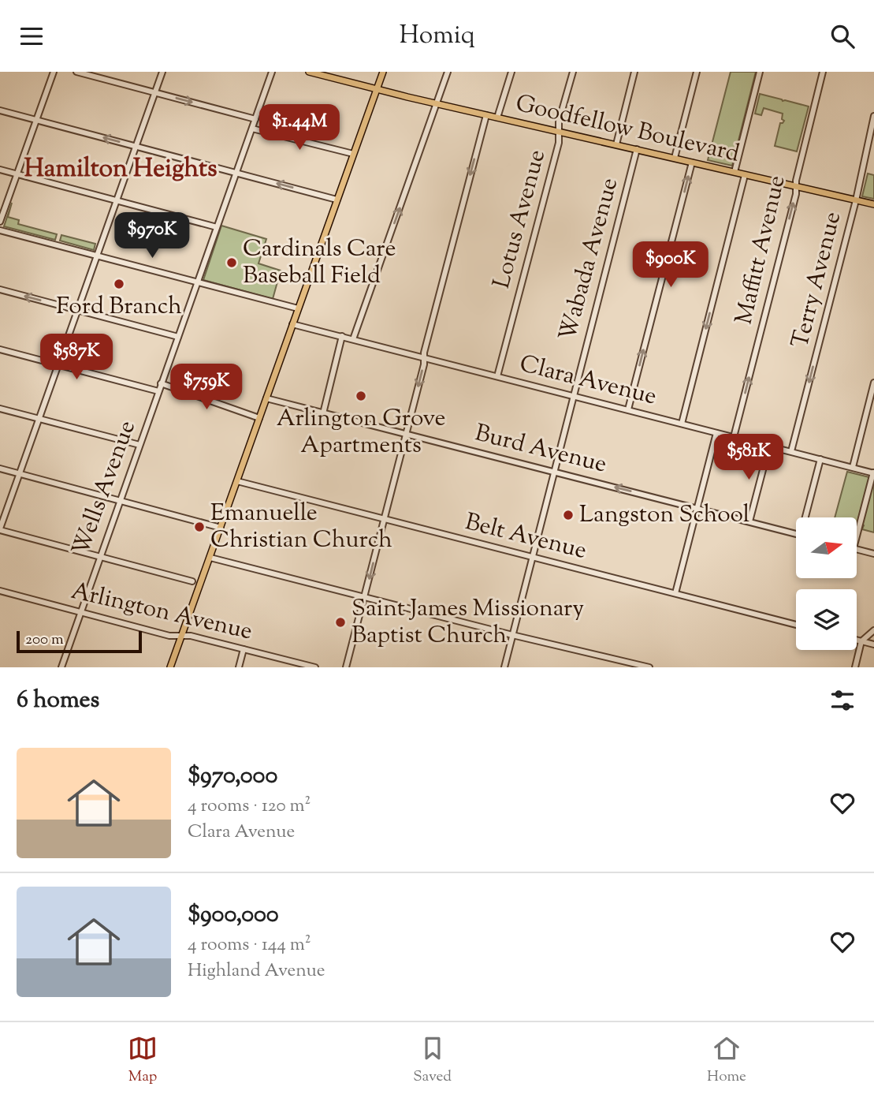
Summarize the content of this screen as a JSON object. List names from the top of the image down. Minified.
{"streets":{"main road":["Goodfellow Boulevard"],"street":["Lotus Avenue","Maffitt Avenue","Wabada Avenue","Terry Avenue","Clara Avenue","Burd Avenue","Wells Avenue","Belt Avenue","Arlington Avenue"]},"crossings":[["Goodfellow Boulevard","Lotus Avenue"],["Goodfellow Boulevard","Maffitt Avenue"],["Goodfellow Boulevard","Wabada Avenue"],["Goodfellow Boulevard","Terry Avenue"],["Lotus Avenue","Clara Avenue"],["Maffitt Avenue","Clara Avenue"],["Wabada Avenue","Clara Avenue"],["Wabada Avenue","Burd Avenue"],["Wabada Avenue","Belt Avenue"],["Terry Avenue","Clara Avenue"],["Wells Avenue","Arlington Avenue"]],"one_way":["Maffitt Avenue","Terry Avenue"],"districts":["Hamilton Heights"],"places":["Cardinals Care Baseball Field","Ford Branch","Arlington Grove Apartments","Langston School","Emanuelle Christian Church","Saint James Missionary Baptist Church"],"scale_bar":"200 m","north":"right","page":{"header":"Homiq","price":["$1.44M","$970K","$900K","$587K","$759K","$581K"],"scale":"200 m","heading":"6 homes","list":[{"name":"$970,000","note":"4 rooms · 120 m² · Clara Avenue"},{"name":"$900,000","note":"4 rooms · 144 m² · Highland Avenue"}],"tabs":["Map","Saved","Home"]}}
